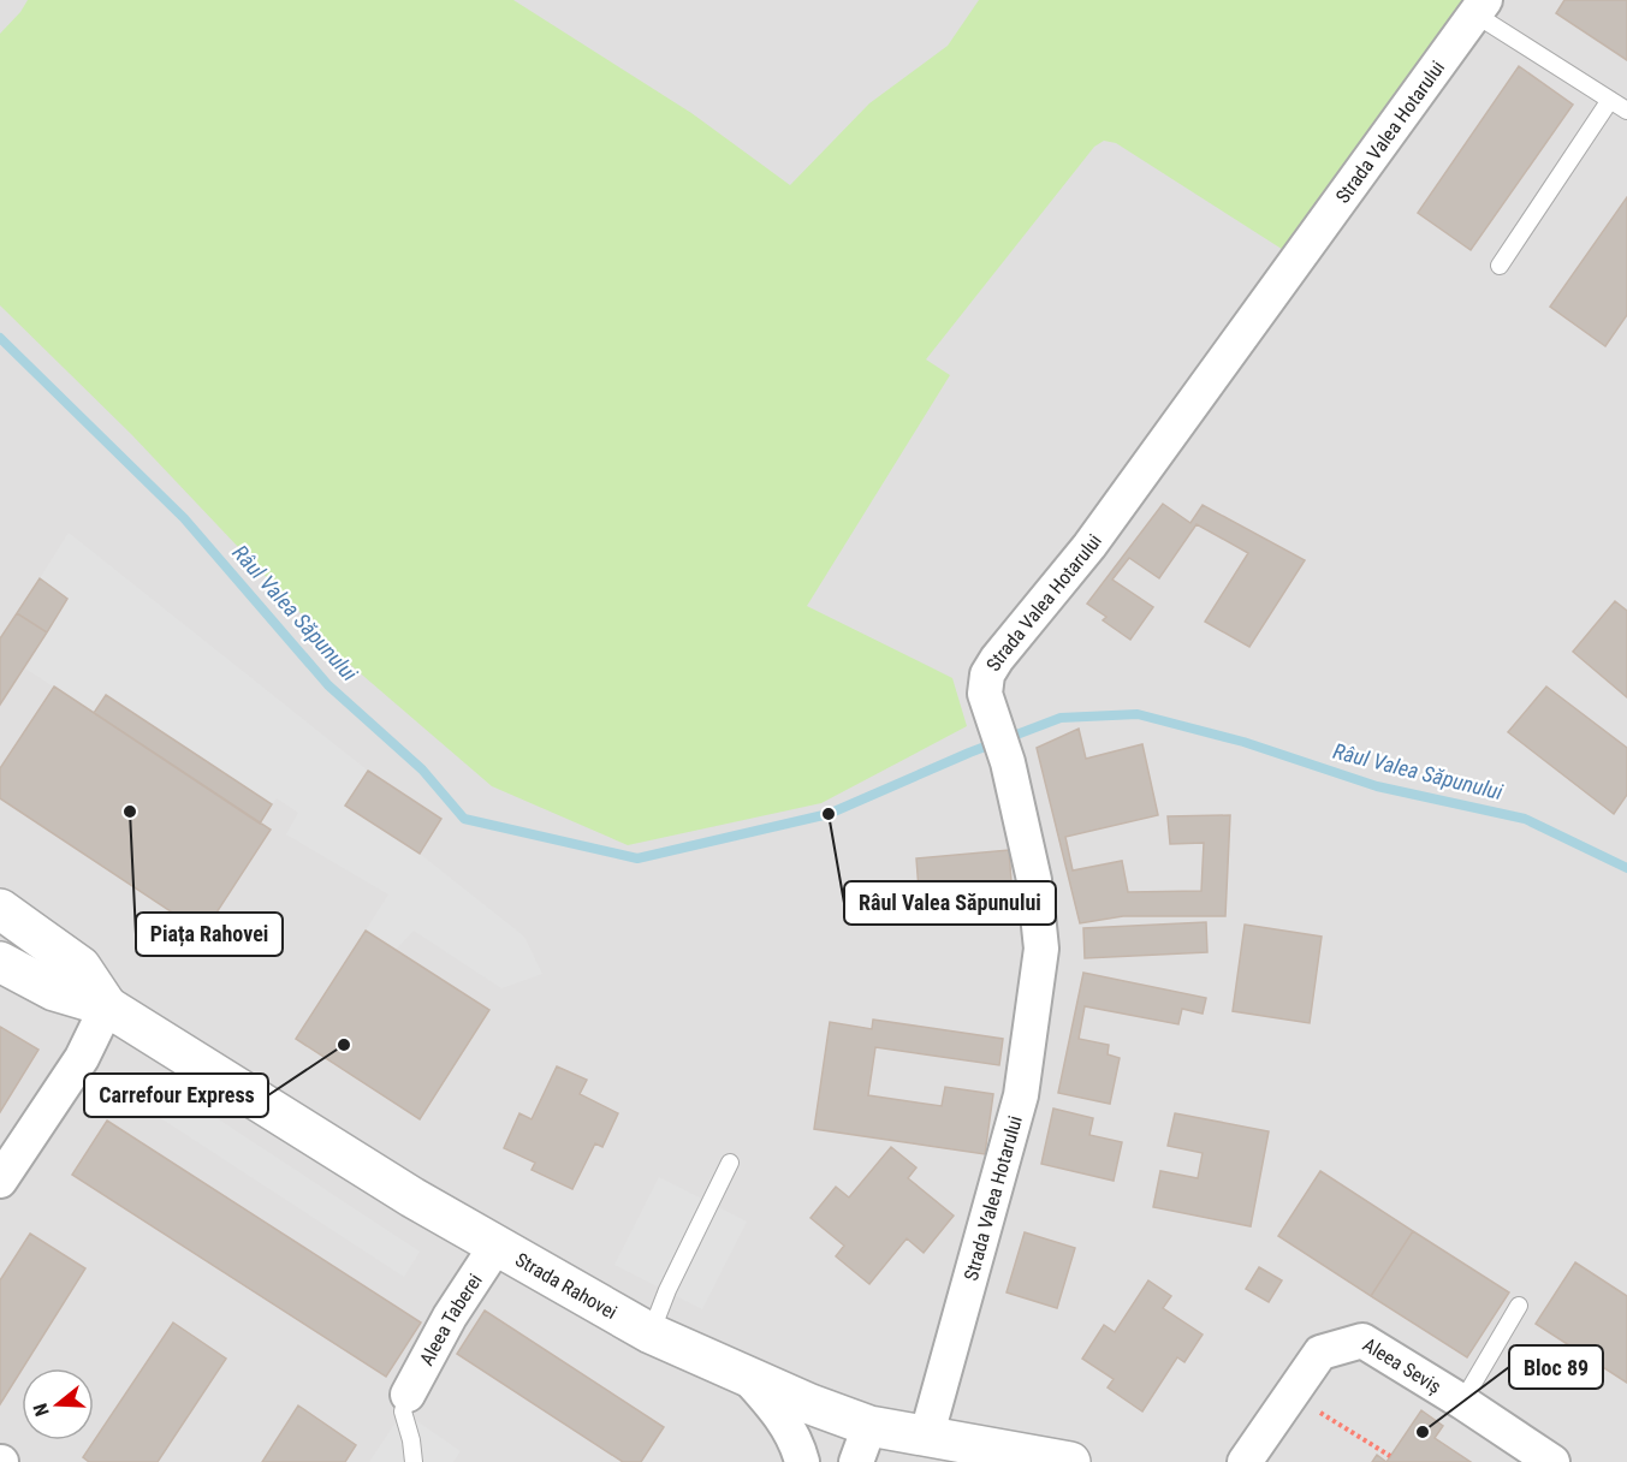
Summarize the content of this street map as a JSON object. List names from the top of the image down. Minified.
{"streets":{"street":["Strada Valea Hotarului","Strada Rahovei","Aleea Taberei","Aleea Seviș"]},"crossings":[["Strada Valea Hotarului","Strada Rahovei"],["Strada Rahovei","Aleea Taberei"]],"water":["Râul Valea Săpunului"],"places":["Piața Rahovei","Râul Valea Săpunului","Carrefour Express","Bloc 89"],"north":"left"}
